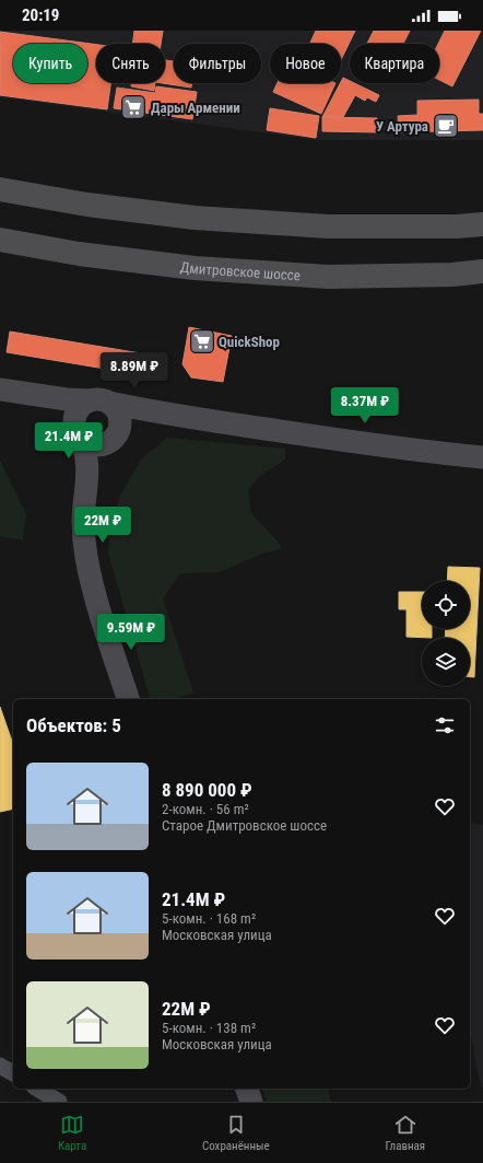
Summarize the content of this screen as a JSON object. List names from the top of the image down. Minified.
{"streets":{"highway":["Дмитровское шоссе"]},"places":{"supermarket":["Дары Армении","QuickShop"],"cafe":["У Артура"]},"page":{"status":"20:19","chip":["Купить","Снять","Фильтры","Новое","Квартира"],"price":["8.89M ₽","8.37M ₽","21.4M ₽","22M ₽","9.59M ₽"],"heading":"Объектов: 5","list":[{"name":"8 890 000 ₽","note":"2-комн. · 56 m² · Старое Дмитровское шоссе"},{"name":"21.4M ₽","note":"5-комн. · 168 m² · Московская улица"},{"name":"22M ₽","note":"5-комн. · 138 m² · Московская улица"}],"tabs":["Карта","Сохранённые","Главная"]}}
